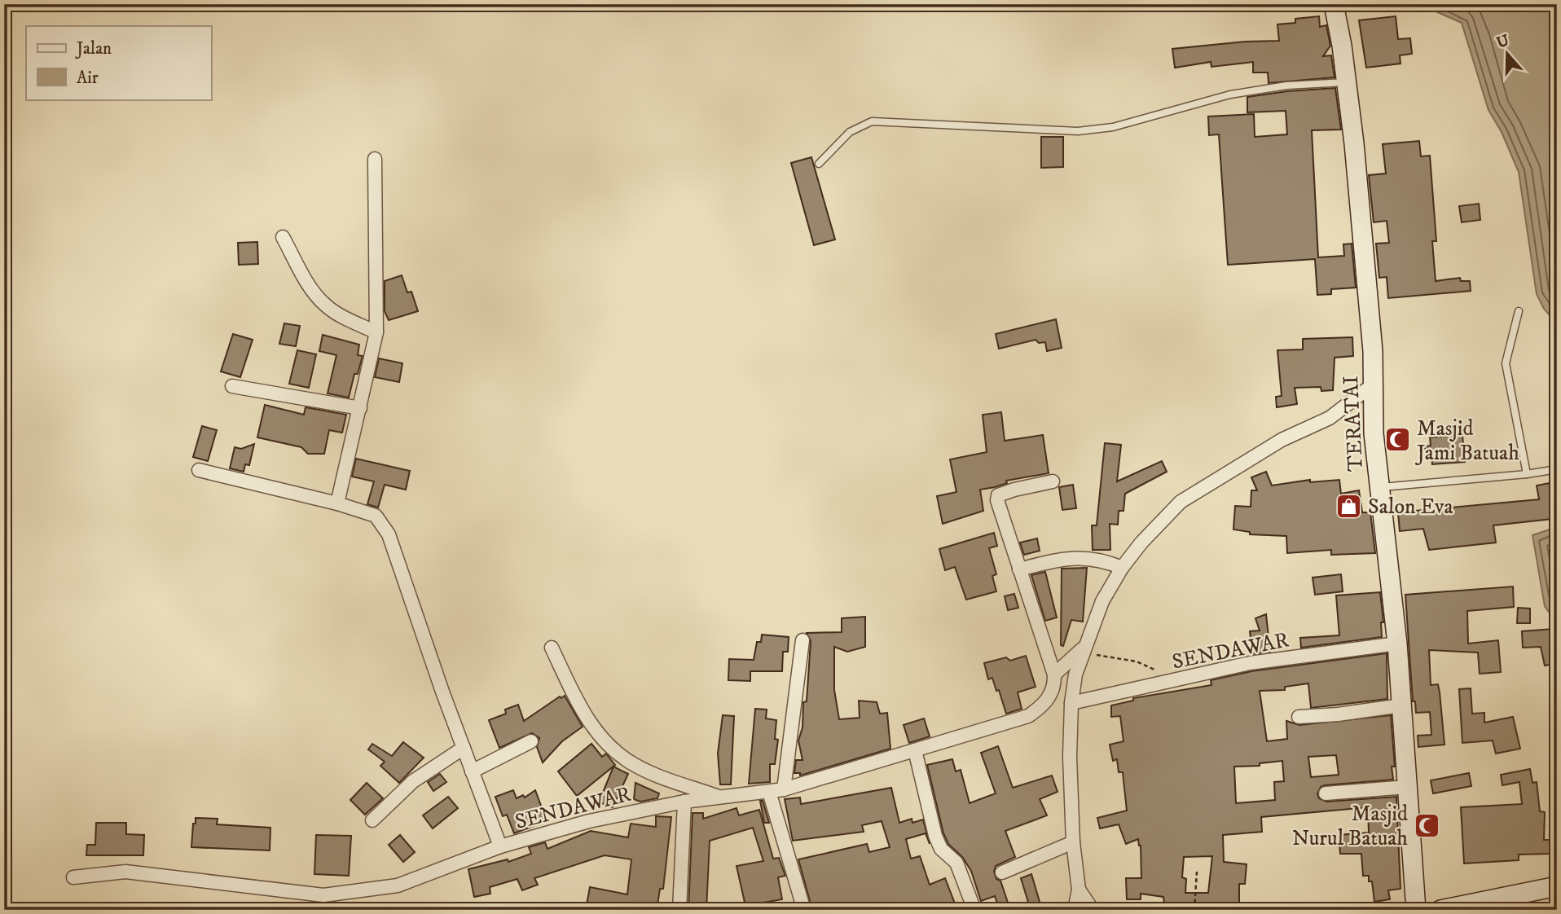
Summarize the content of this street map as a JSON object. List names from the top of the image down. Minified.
{"streets":{"main road":["TERATAI"],"street":["SENDAWAR"]},"crossings":[["TERATAI","SENDAWAR"]],"places":{"mosque":["Masjid Jami Batuah","Masjid Nurul Batuah"],"shop":["Salon Eva"]},"legend":["Jalan","Air"],"north":"top"}
